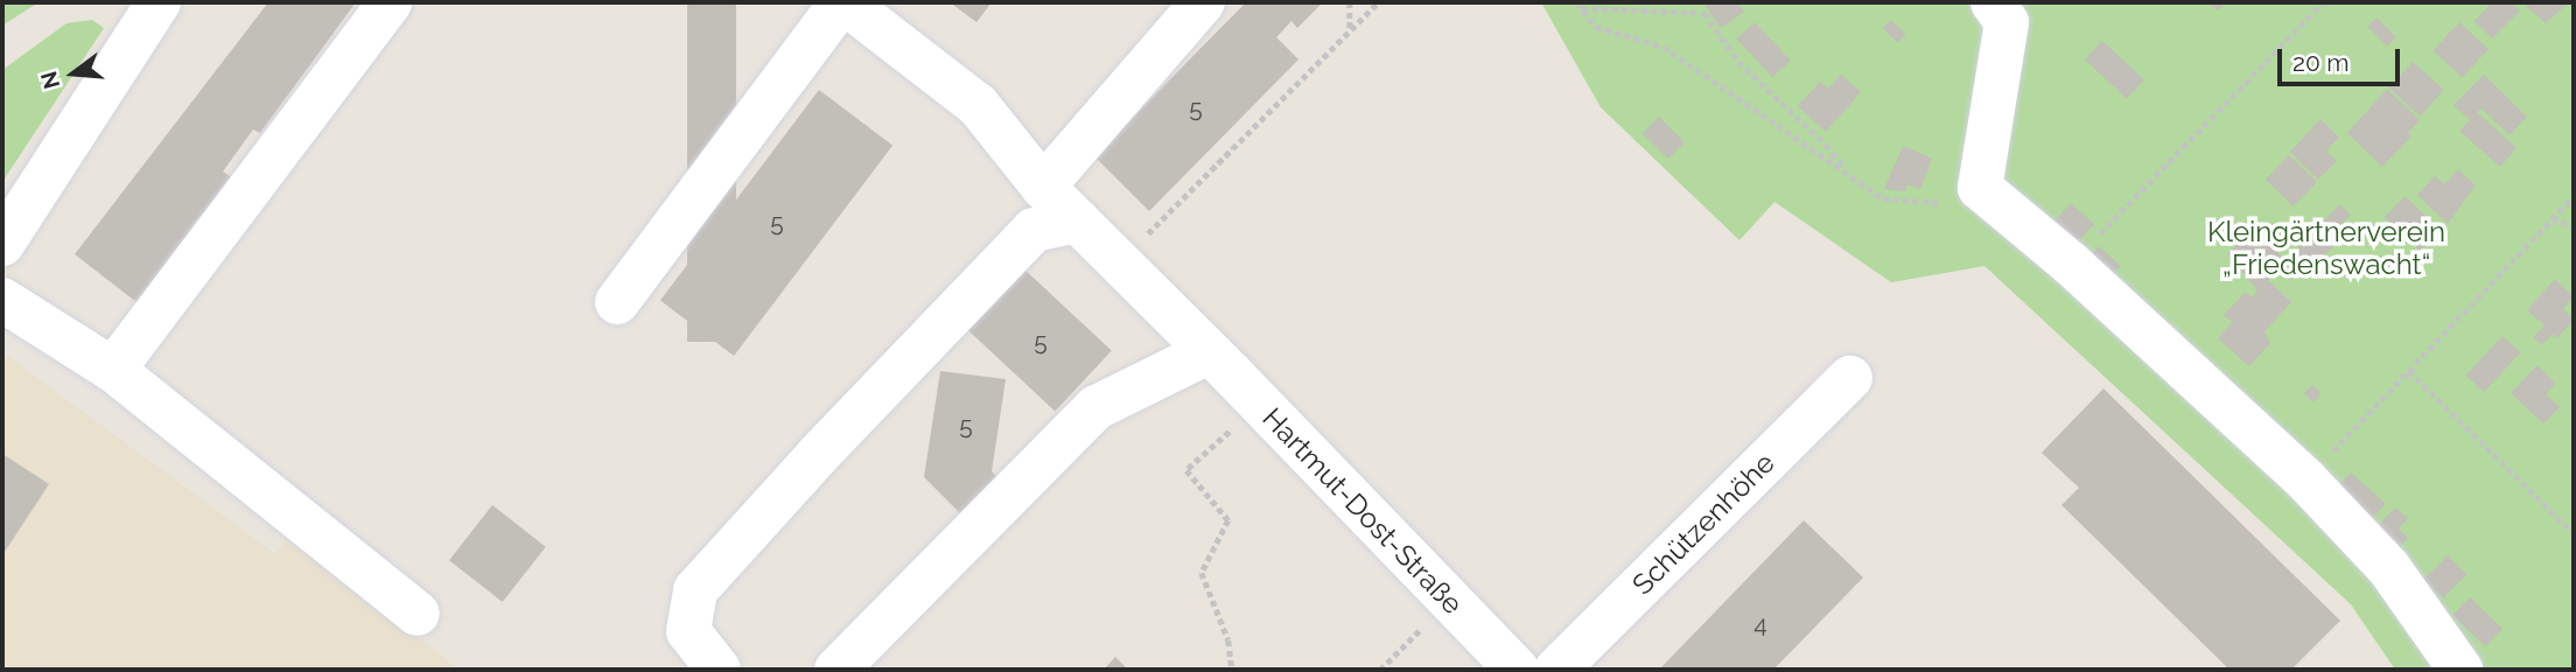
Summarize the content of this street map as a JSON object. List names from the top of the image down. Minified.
{"streets":{"street":["Hartmut-Dost-Straße","Schützenhöhe"]},"parks":["Kleingärtnerverein „Friedenswacht“"],"house_numbers":["5","5","5","5","4"],"scale_bar":"20 m","north":"left"}
